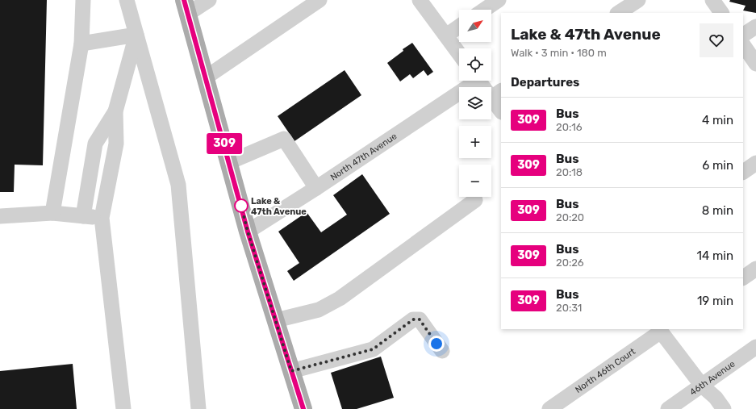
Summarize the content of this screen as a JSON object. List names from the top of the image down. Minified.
{"streets":{"street":["North 47th Avenue","North 46th Court","46th Avenue"]},"crossings":[["North 46th Court","46th Avenue"]],"places":["Lake & 47th Avenue"],"lines":["bus line 309"],"north":"top right","page":{"on_map":"309","map_buttons":["+","−"],"heading":[["Lake & 47th Avenue","Walk · 3 min · 180 m"],"Departures"],"list":[{"mark":"309","name":"Bus","note":"20:16","value":"4 min"},{"mark":"309","name":"Bus","note":"20:18","value":"6 min"},{"mark":"309","name":"Bus","note":"20:20","value":"8 min"},{"mark":"309","name":"Bus","note":"20:26","value":"14 min"},{"mark":"309","name":"Bus","note":"20:31","value":"19 min"}]}}
